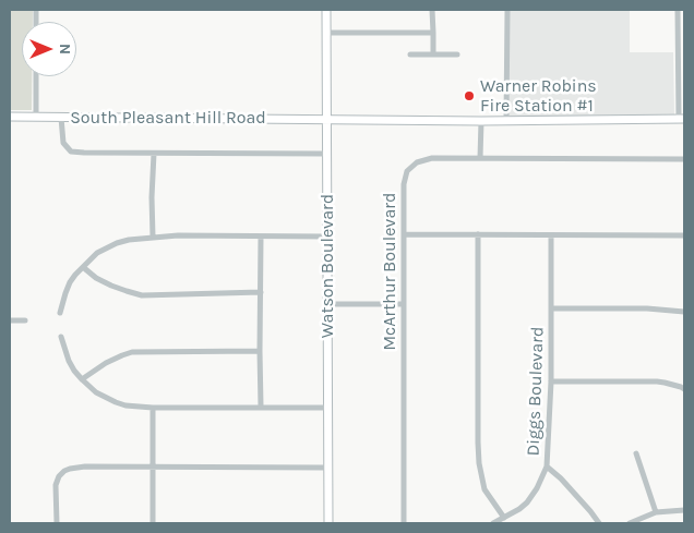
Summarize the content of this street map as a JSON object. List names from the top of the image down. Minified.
{"streets":{"street":["South Pleasant Hill Road","Watson Boulevard","McArthur Boulevard","Diggs Boulevard"]},"crossings":[["South Pleasant Hill Road","Watson Boulevard"]],"places":["Warner Robins Fire Station #1"],"north":"right"}
